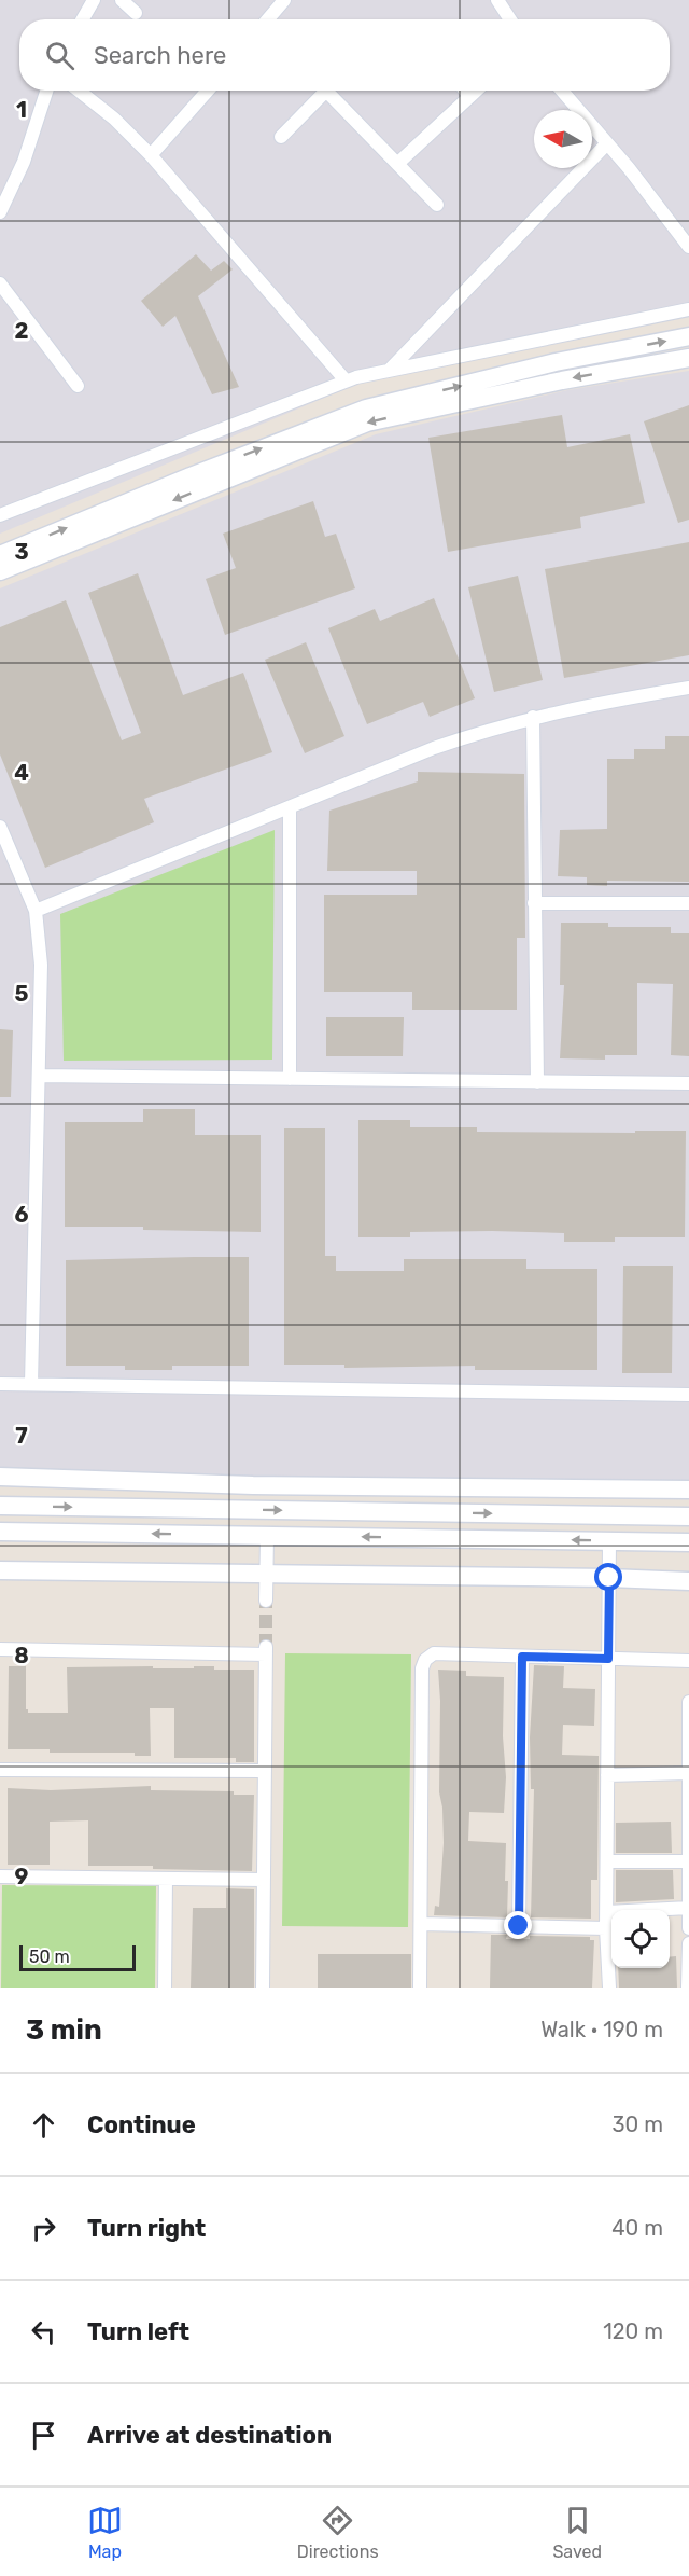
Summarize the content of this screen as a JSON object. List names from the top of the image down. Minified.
{"scale_bar":"50 m","north":"left","page":{"search":"Search here","scale":"50 m","heading":["3 min","Walk · 190 m"],"list":[["Continue","30 m"],["Turn right","40 m"],["Turn left","120 m"],"Arrive at destination"],"nav":["Map","Directions","Saved"]},"grid":{"rows":["1","2","3","4","5","6","7","8","9"]}}
